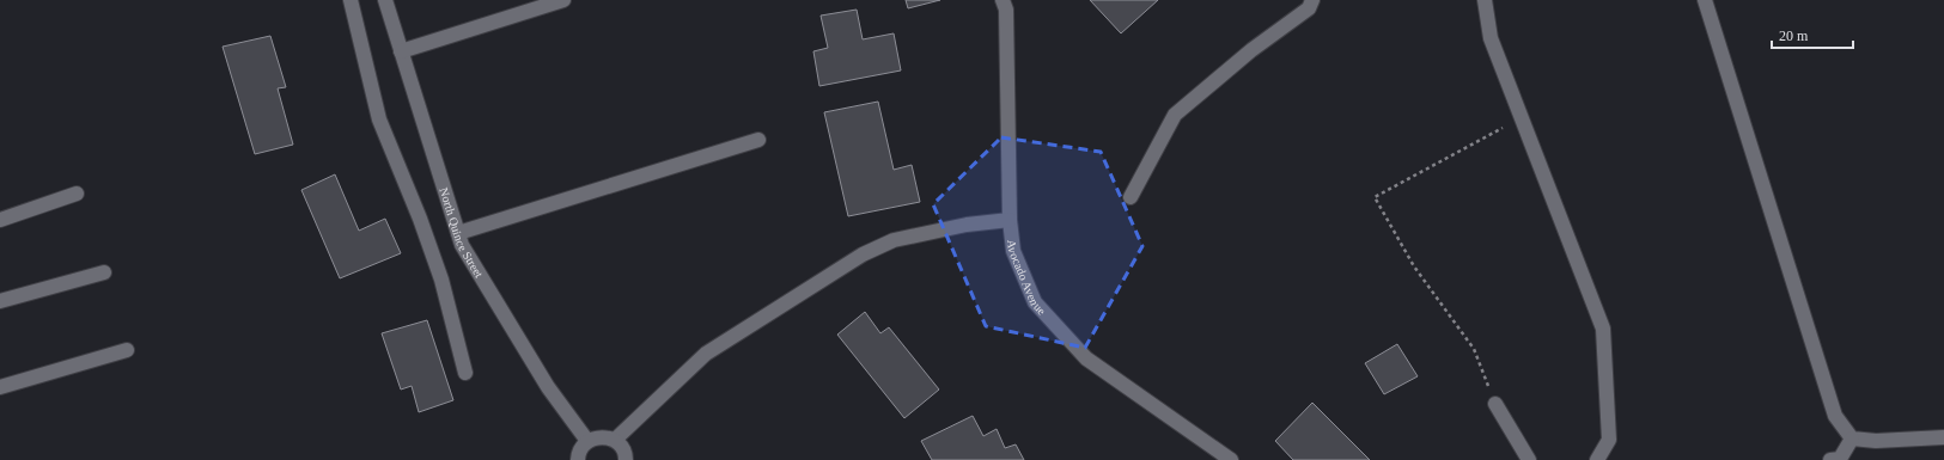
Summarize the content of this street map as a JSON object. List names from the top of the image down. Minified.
{"streets":{"street":["North Quince Street","Avocado Avenue"]},"scale_bar":"20 m"}
